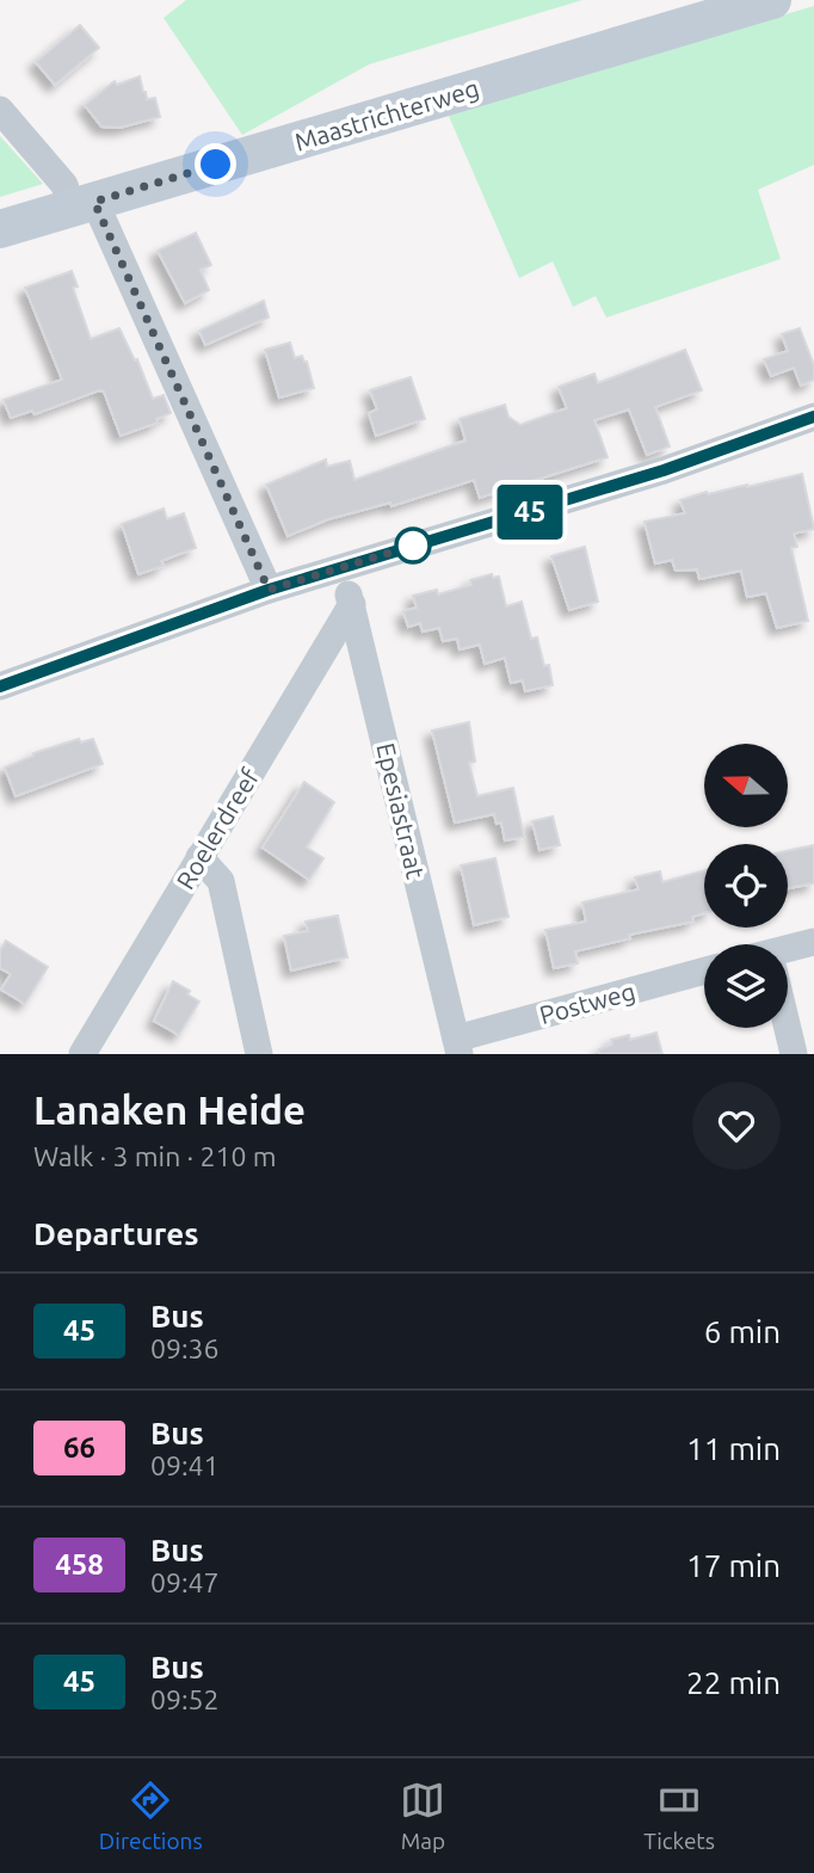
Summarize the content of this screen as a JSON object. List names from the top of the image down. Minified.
{"streets":{"main road":["Maastrichterweg"],"street":["Epesiastraat","Roelerdreef","Postweg"]},"crossings":[["Epesiastraat","Roelerdreef"],["Epesiastraat","Postweg"]],"lines":["bus line 45"],"north":"left","page":{"on_map":"45","heading":[["Lanaken Heide","Walk · 3 min · 210 m"],"Departures"],"list":[{"mark":"45","name":"Bus","note":"09:36","value":"6 min"},{"mark":"66","name":"Bus","note":"09:41","value":"11 min"},{"mark":"458","name":"Bus","note":"09:47","value":"17 min"},{"mark":"45","name":"Bus","note":"09:52","value":"22 min"}],"tabs":["Directions","Map","Tickets"]}}
